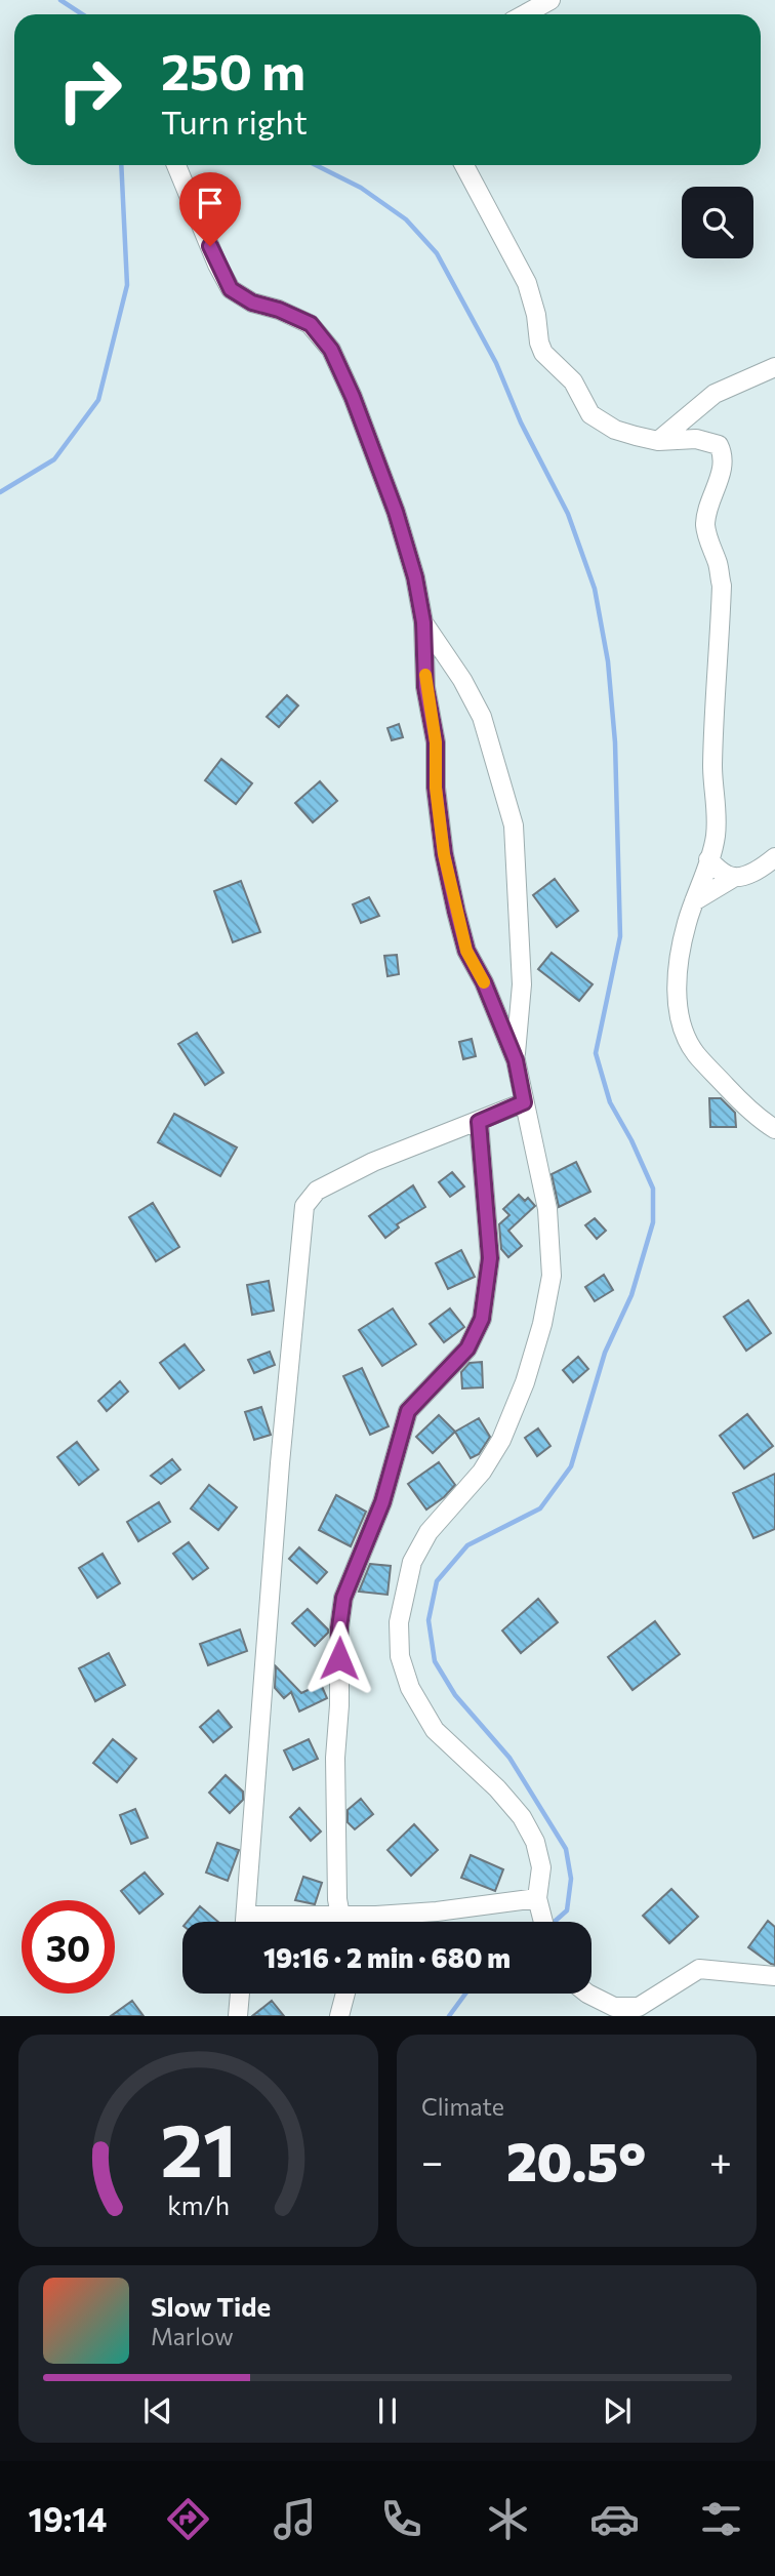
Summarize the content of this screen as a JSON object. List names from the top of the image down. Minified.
{"page":{"turn":["250 m","Turn right"],"limit":"30","trip":"19:16 · 2 min · 680 m","tile":"Climate","heat":["−","20.5°","+"],"song":["Slow Tide","Marlow"],"tabs":"19:14","gauge":["21","km/h"]}}
